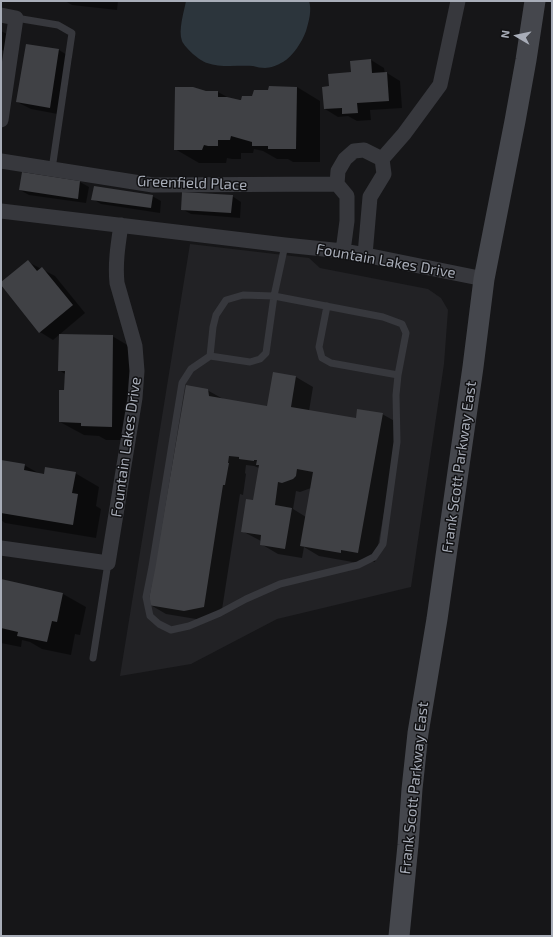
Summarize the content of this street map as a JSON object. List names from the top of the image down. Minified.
{"streets":{"main road":["Frank Scott Parkway East"],"street":["Greenfield Place","Fountain Lakes Drive"]},"crossings":[["Fountain Lakes Drive","Frank Scott Parkway East"]],"north":"left"}
